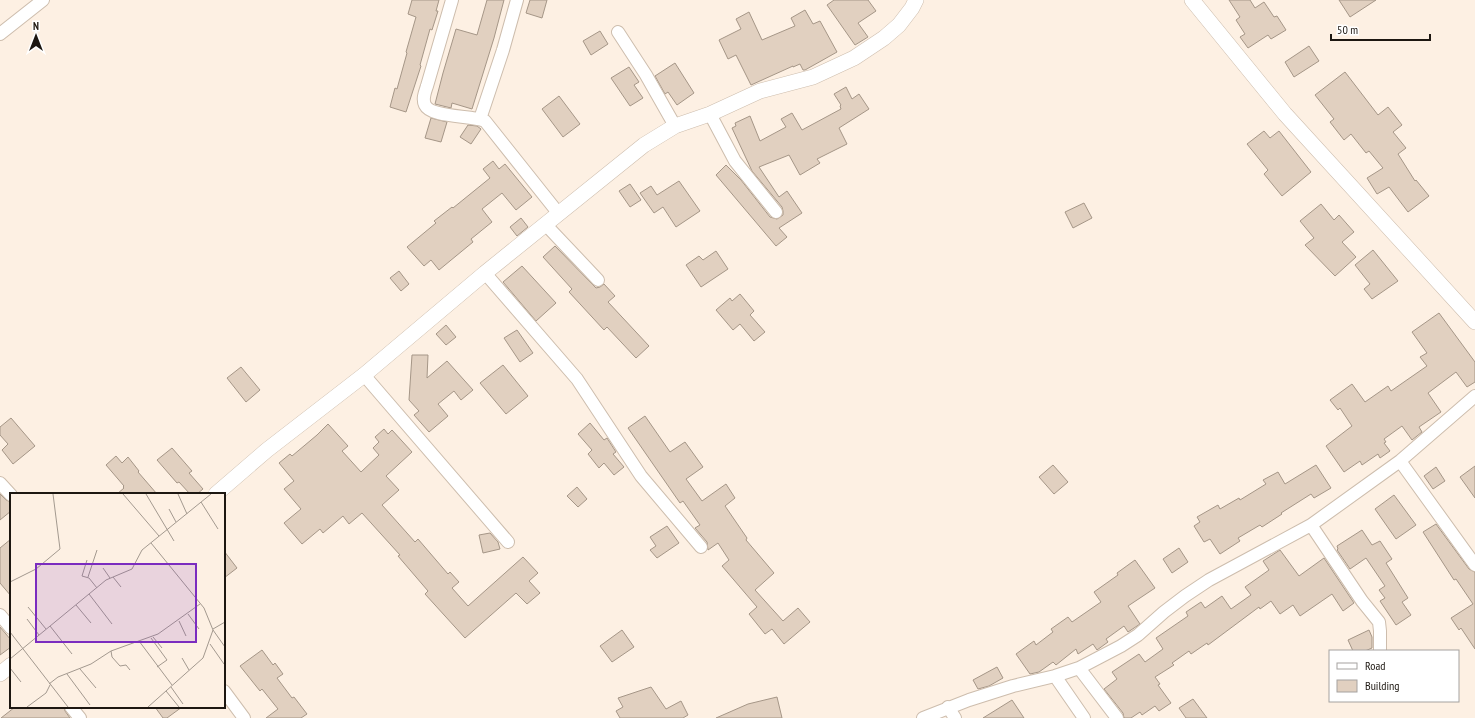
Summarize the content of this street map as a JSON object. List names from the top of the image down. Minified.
{"legend":["Road","Building"],"scale_bar":"50 m","north":"top"}
